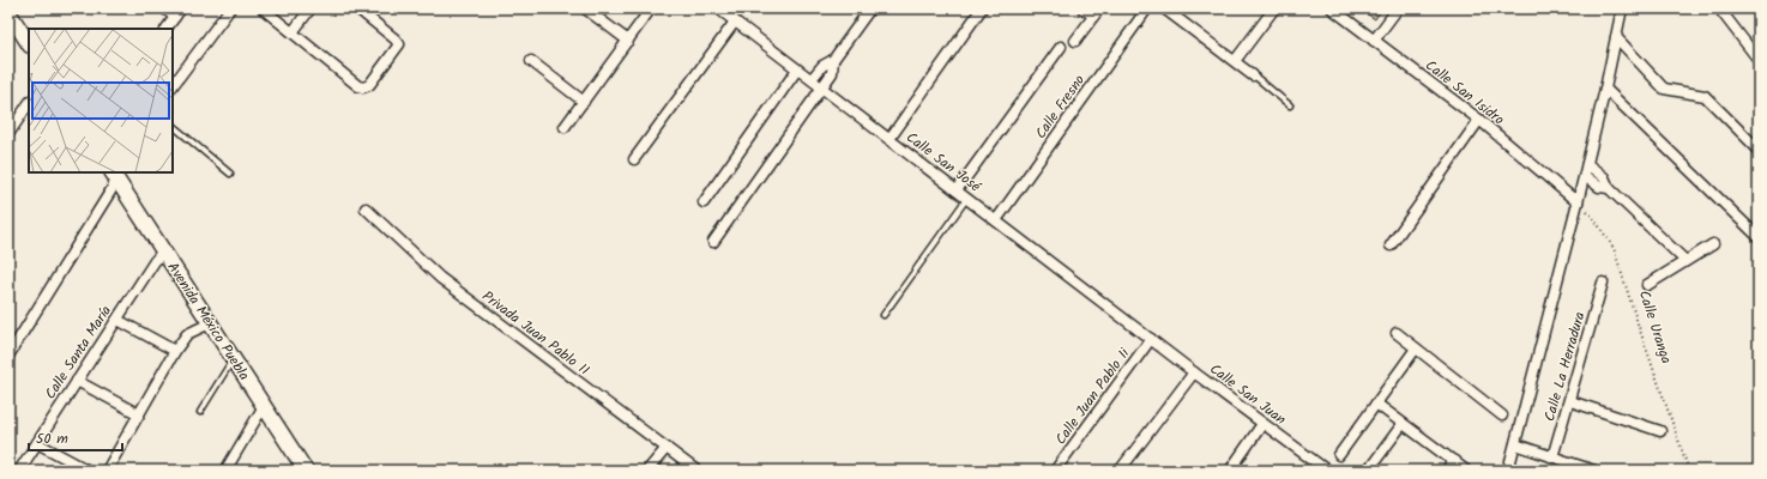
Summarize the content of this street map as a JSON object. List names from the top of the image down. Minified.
{"streets":{"main road":["Avenida México Puebla"],"street":["Calle San Isidro","Calle Fresno","Calle San José","Privada Juan Pablo II","Calle Santa María","Calle La Herradura","Calle San Juan","Calle Juan Pablo Ii"],"path":["Calle Uranga"]},"crossings":[["Calle San Isidro","Calle Uranga"],["Calle Fresno","Calle San José"],["Calle San José","Calle San Juan"],["Calle San José","Calle Juan Pablo Ii"],["Avenida México Puebla","Calle Santa María"],["Calle San Juan","Calle Juan Pablo Ii"]],"scale_bar":"50 m"}
